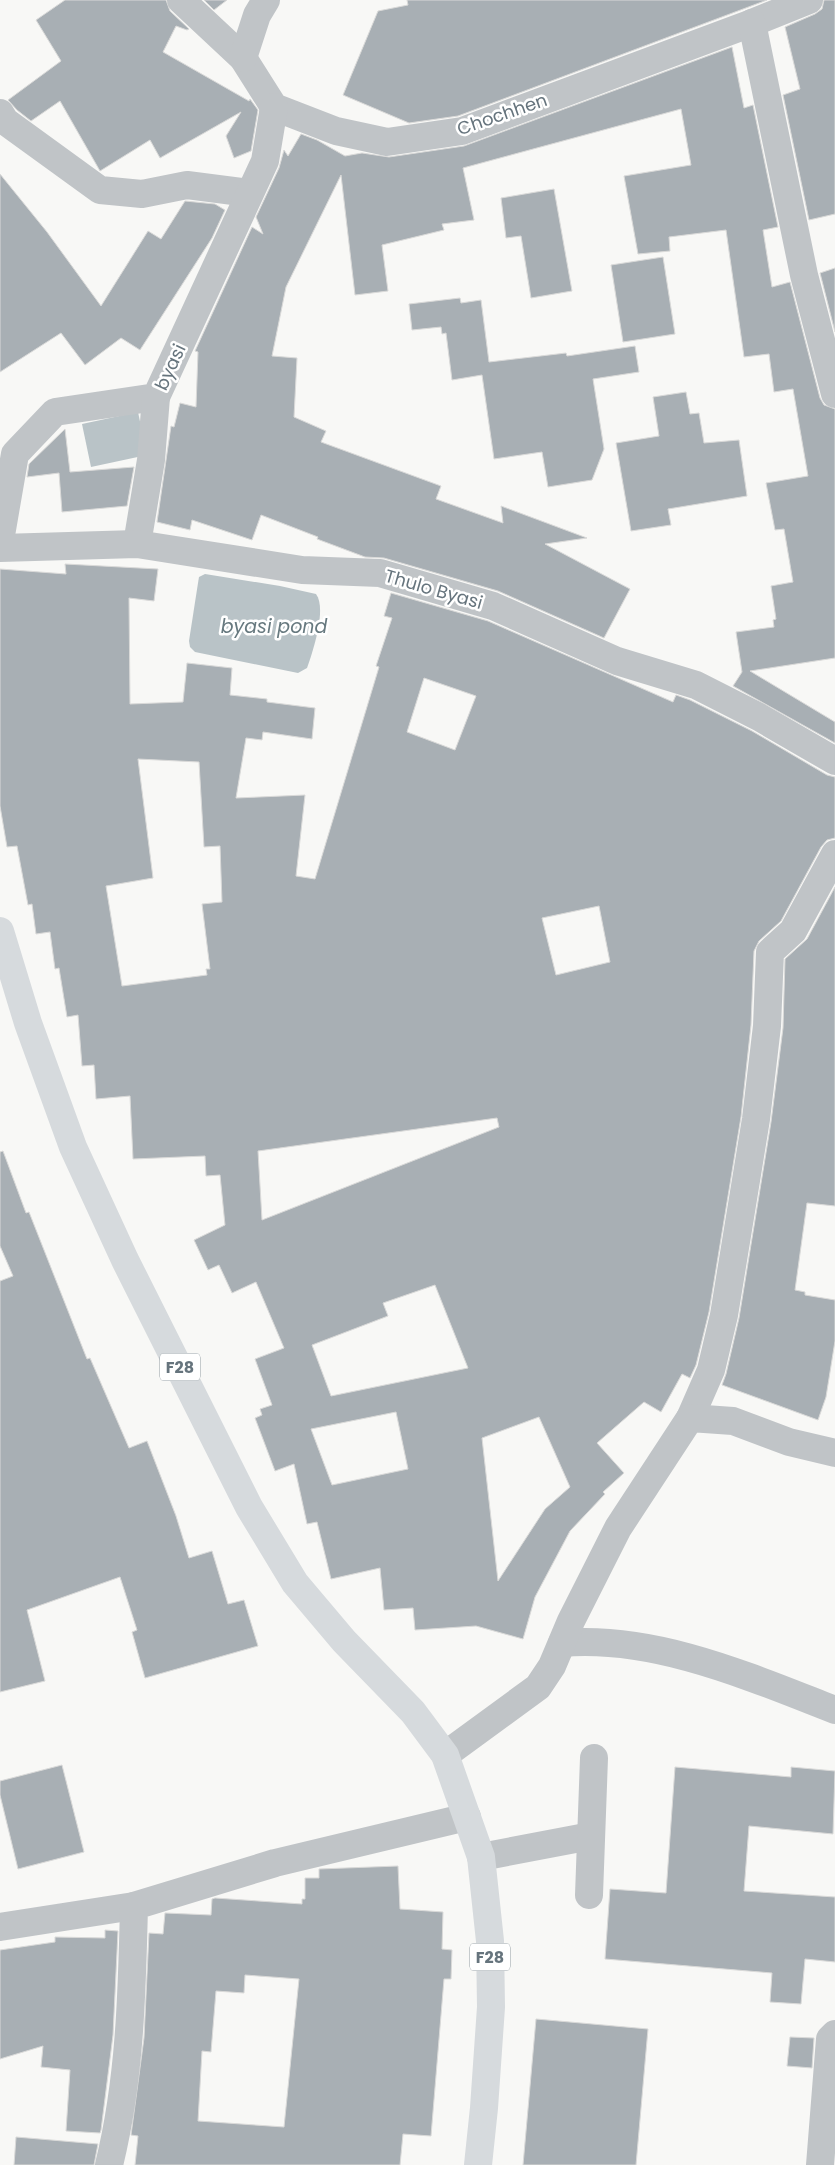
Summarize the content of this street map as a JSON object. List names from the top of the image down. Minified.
{"streets":{"main road":["F28"],"street":["Chochhen","byasi","Thulo Byasi"]},"crossings":[["Chochhen","byasi"]],"water":["byasi pond"]}
